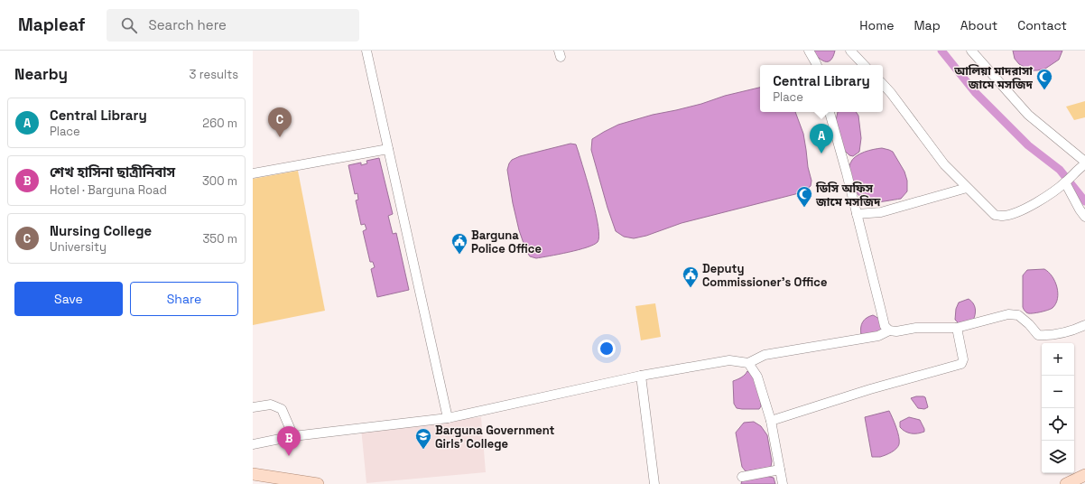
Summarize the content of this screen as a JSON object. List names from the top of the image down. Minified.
{"places":{"mosque":["আলিয়া মাদরাসা জামে মসজিদ","ডিসি অফিস জামে মসজিদ"],"public building":["Barguna Police Office","Deputy Commissioner's Office"],"school or university":["Barguna Government Girls' College"]},"page":{"header":"Mapleaf","search":"Search here","nav":["Home","Map","About","Contact"],"heading":["Nearby","3 results"],"popup":["Central Library","Place"],"list":[{"mark":"A","name":"Central Library","note":"Place","value":"260 m"},{"mark":"B","name":"শেখ হাসিনা ছাত্রীনিবাস","note":"Hotel · Barguna Road","value":"300 m"},{"mark":"C","name":"Nursing College","note":"University","value":"350 m"}],"pins":["C","A","B"],"buttons":["Save","Share"],"map_buttons":["+","−"]}}
